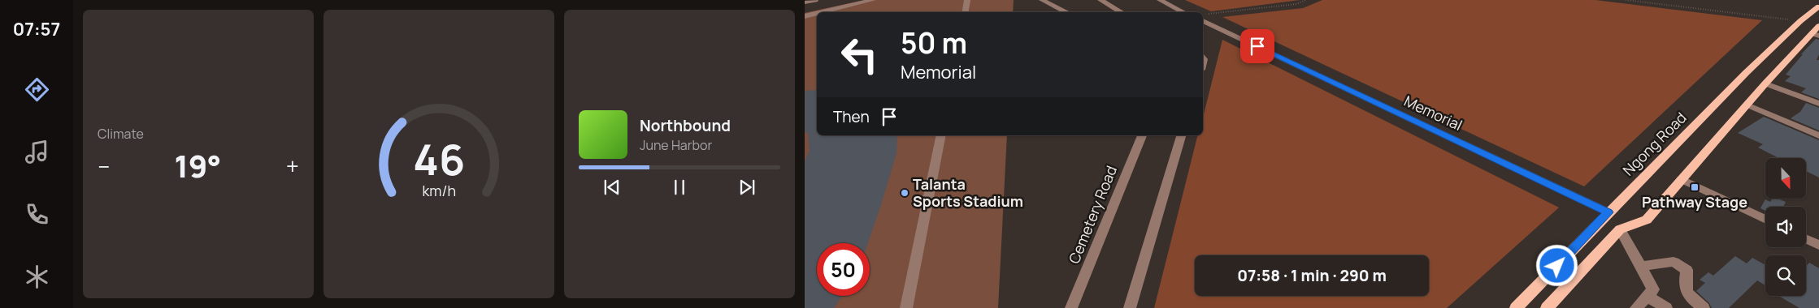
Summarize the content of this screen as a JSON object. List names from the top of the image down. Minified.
{"streets":{"main road":["Ngong Road"],"street":["Memorial","Cemetery Road"]},"crossings":[["Memorial","Ngong Road"]],"places":{"transit":["Pathway Stage"],"other":["Talanta Sports Stadium"]},"north":"bottom","page":{"tabs":"07:57","tile":"Climate","turn":["50 m","Memorial"],"then":"Then","song":["Northbound","June Harbor"],"heat":["−","19°","+"],"limit":"50","trip":"07:58 · 1 min · 290 m","gauge":["46","km/h"]}}
